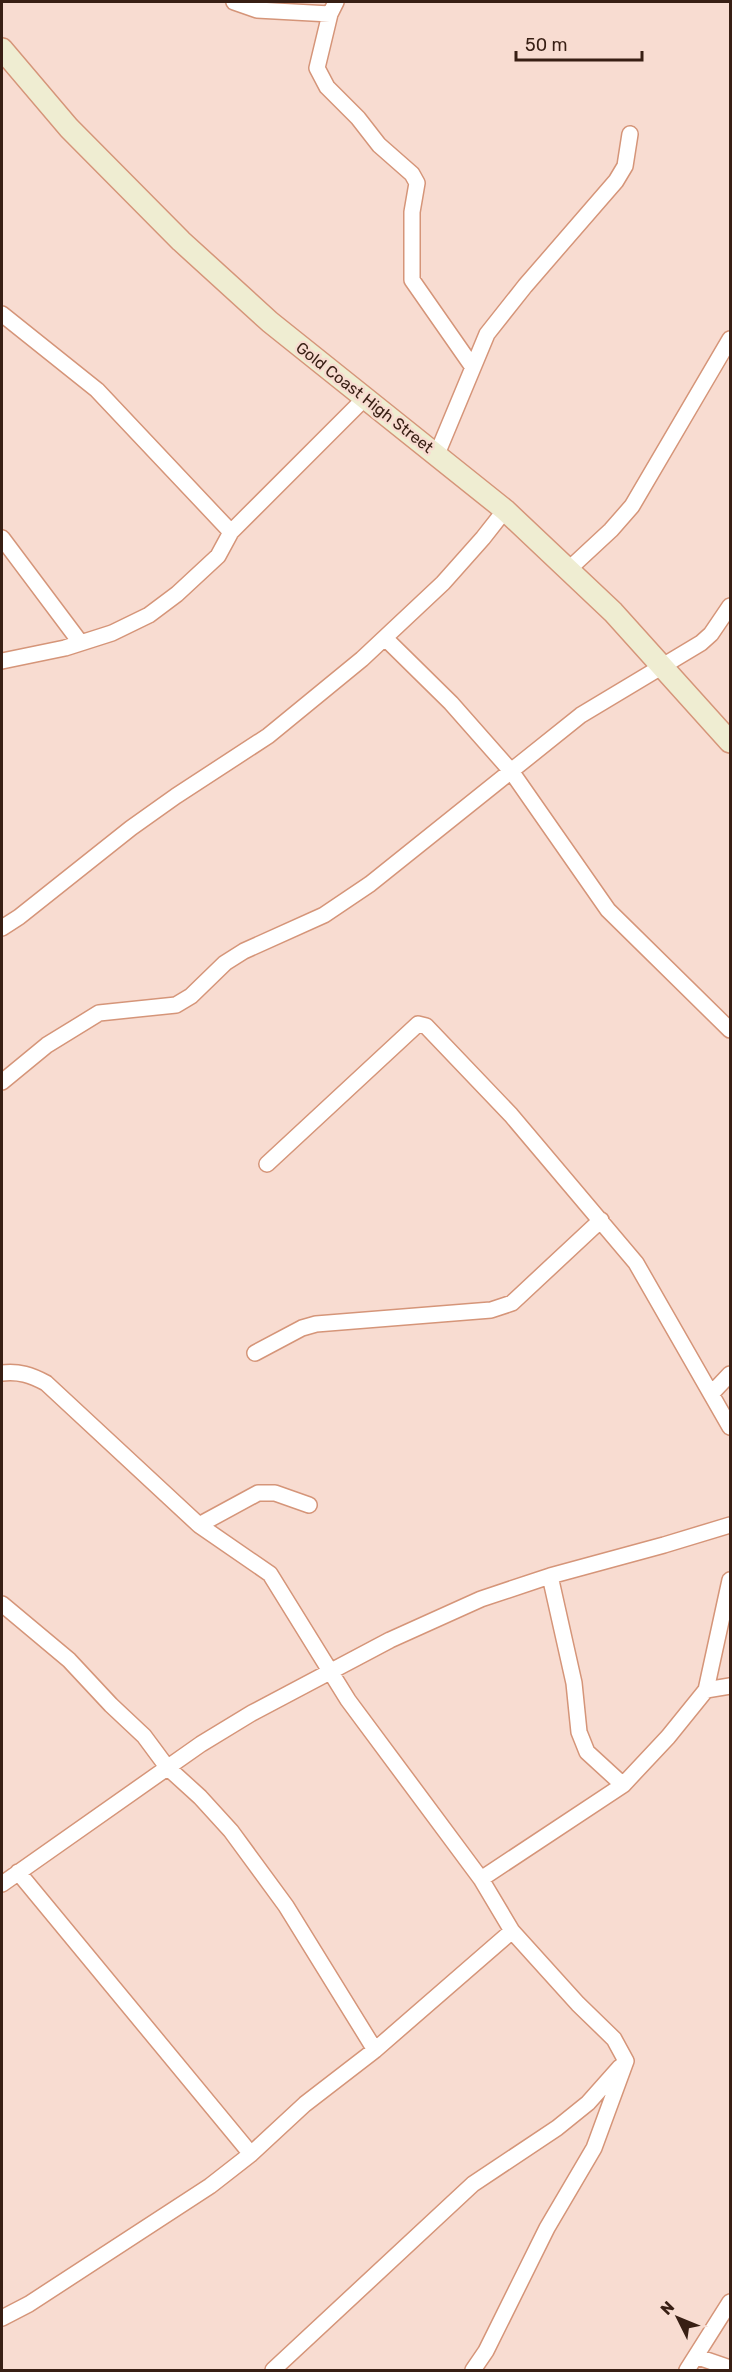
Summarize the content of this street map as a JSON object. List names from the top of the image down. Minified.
{"streets":{"street":["Gold Coast High Street"]},"scale_bar":"50 m","north":"top left"}
